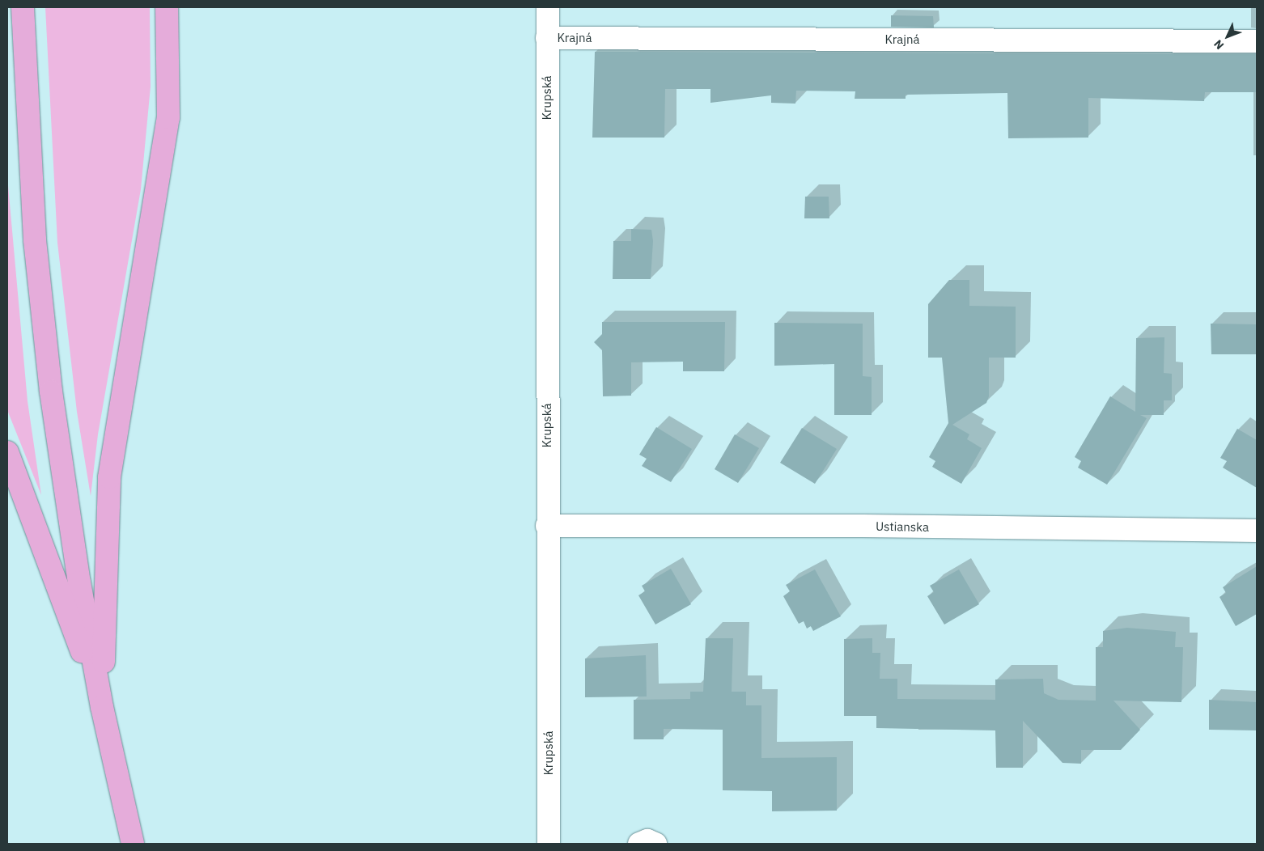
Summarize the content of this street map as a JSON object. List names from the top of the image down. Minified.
{"streets":{"street":["Krajná","Krupská","Ustianska"]},"crossings":[["Krajná","Krupská"],["Krupská","Ustianska"]],"north":"bottom left"}
